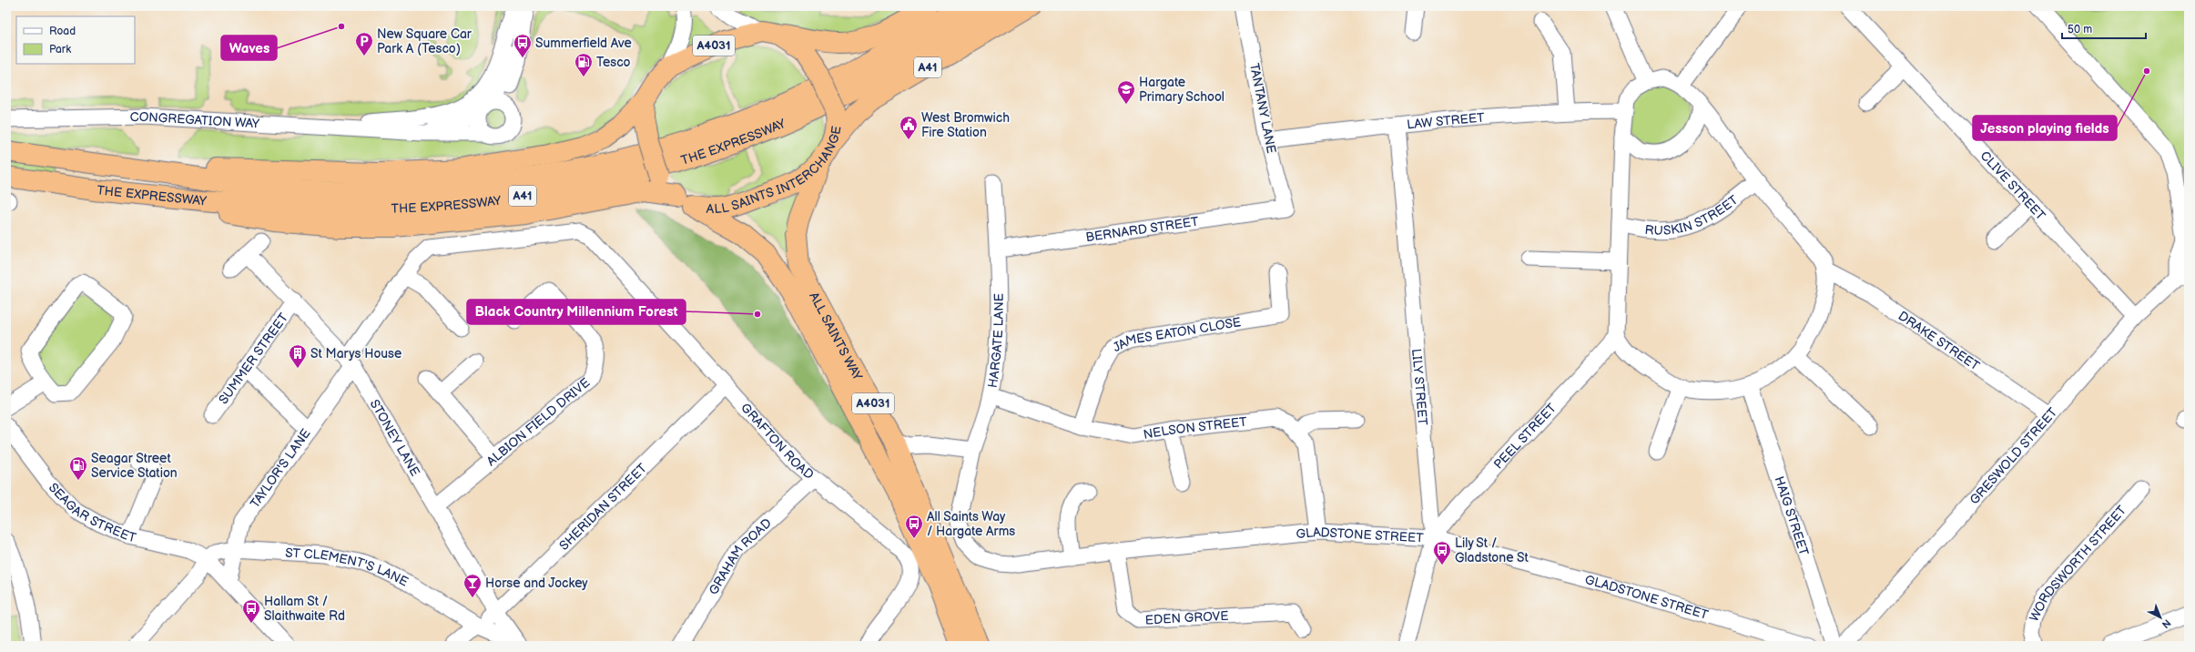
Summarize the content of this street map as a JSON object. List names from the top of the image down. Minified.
{"streets":{"highway":["A4031","A41","THE EXPRESSWAY","ALL SAINTS INTERCHANGE","ALL SAINTS WAY"],"street":["TANTANY LANE","CONGREGATION WAY","LAW STREET","CLIVE STREET","RUSKIN STREET","BERNARD STREET","JAMES EATON CLOSE","HARGATE LANE","DRAKE STREET","SUMMER STREET","LILY STREET","ALBION FIELD DRIVE","NELSON STREET","STONEY LANE","PEEL STREET","GRAFTON ROAD","GRESWOLD STREET","TAYLOR'S LANE","SHERIDAN STREET","SEAGAR STREET","HAIG STREET","GLADSTONE STREET","GRAHAM ROAD","WORDSWORTH STREET","ST CLEMENT'S LANE","EDEN GROVE"]},"crossings":[["A41","THE EXPRESSWAY"],["A41","ALL SAINTS INTERCHANGE"],["A41","ALL SAINTS WAY"],["TANTANY LANE","LAW STREET"],["TANTANY LANE","BERNARD STREET"],["LAW STREET","LILY STREET"],["ALL SAINTS INTERCHANGE","ALL SAINTS WAY"],["CLIVE STREET","GRESWOLD STREET"],["BERNARD STREET","HARGATE LANE"],["JAMES EATON CLOSE","NELSON STREET"],["HARGATE LANE","NELSON STREET"],["HARGATE LANE","GLADSTONE STREET"],["DRAKE STREET","GRESWOLD STREET"],["SUMMER STREET","STONEY LANE"],["LILY STREET","PEEL STREET"],["LILY STREET","GLADSTONE STREET"],["ALBION FIELD DRIVE","STONEY LANE"],["NELSON STREET","GLADSTONE STREET"],["STONEY LANE","TAYLOR'S LANE"],["STONEY LANE","SHERIDAN STREET"],["STONEY LANE","ST CLEMENT'S LANE"],["PEEL STREET","GLADSTONE STREET"],["GRAFTON ROAD","TAYLOR'S LANE"],["GRAFTON ROAD","SHERIDAN STREET"],["GRAFTON ROAD","GRAHAM ROAD"],["TAYLOR'S LANE","ST CLEMENT'S LANE"],["SHERIDAN STREET","ST CLEMENT'S LANE"],["SEAGAR STREET","ST CLEMENT'S LANE"],["GLADSTONE STREET","EDEN GROVE"]],"places":{"other":["Waves","Jesson playing fields","Black Country Millennium Forest"],"parking":["New Square Car Park A (Tesco)"],"bus stop":["Summerfield Ave","All Saints Way / Hargate Arms","Lily St / Gladstone St","Hallam St / Slaithwaite Rd"],"fuel station":["Tesco","Seagar Street Service Station"],"school or university":["Hargate Primary School"],"public building":["West Bromwich Fire Station"],"building":["St Marys House"],"bar":["Horse and Jockey"]},"legend":["Road","Park"],"scale_bar":"50 m","north":"bottom right"}
